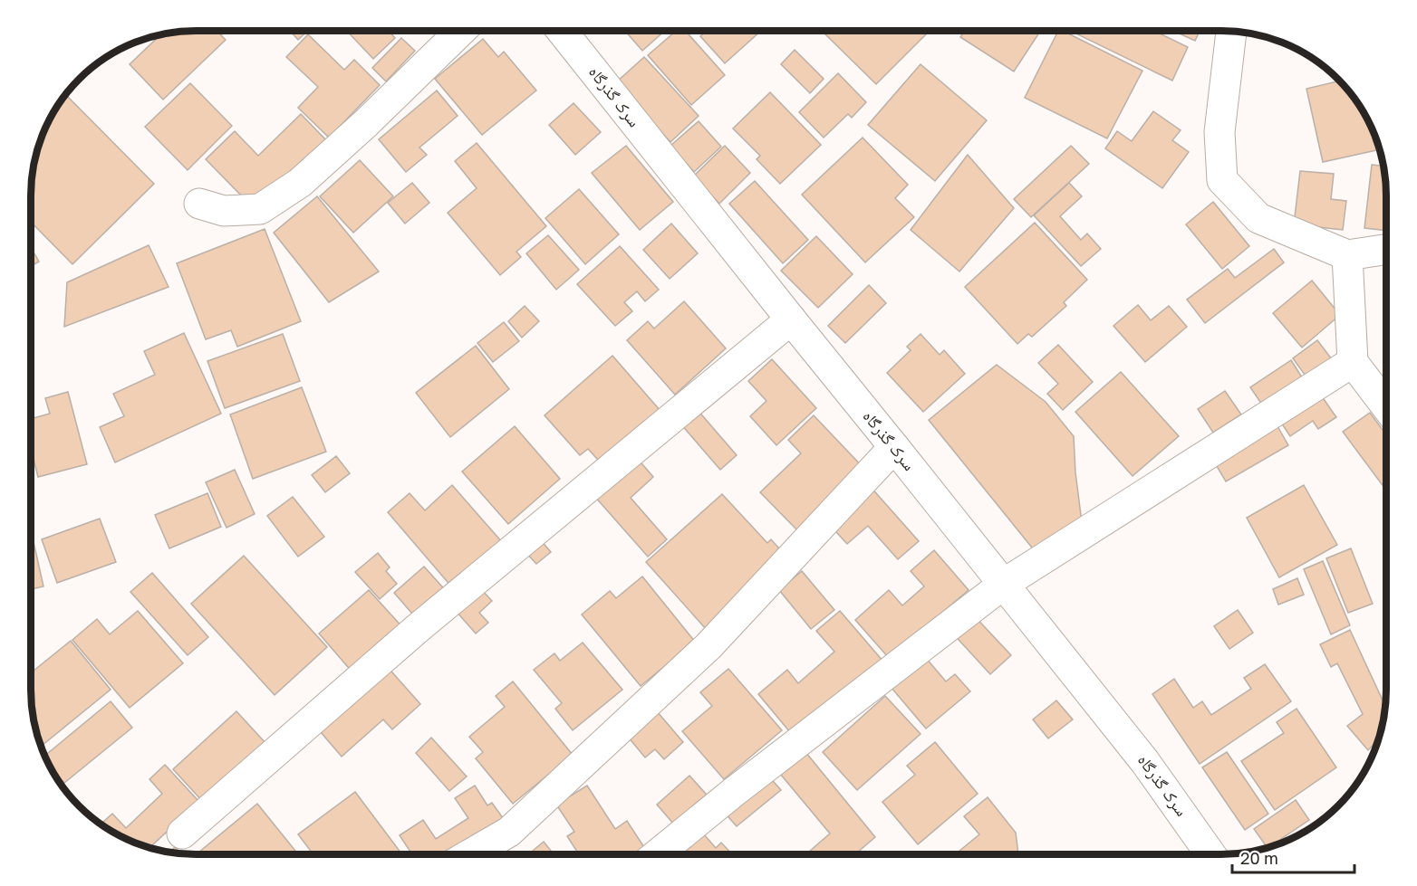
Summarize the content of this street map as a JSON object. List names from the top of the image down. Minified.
{"streets":{"street":["سرک گذرگاه"]},"scale_bar":"20 m"}
